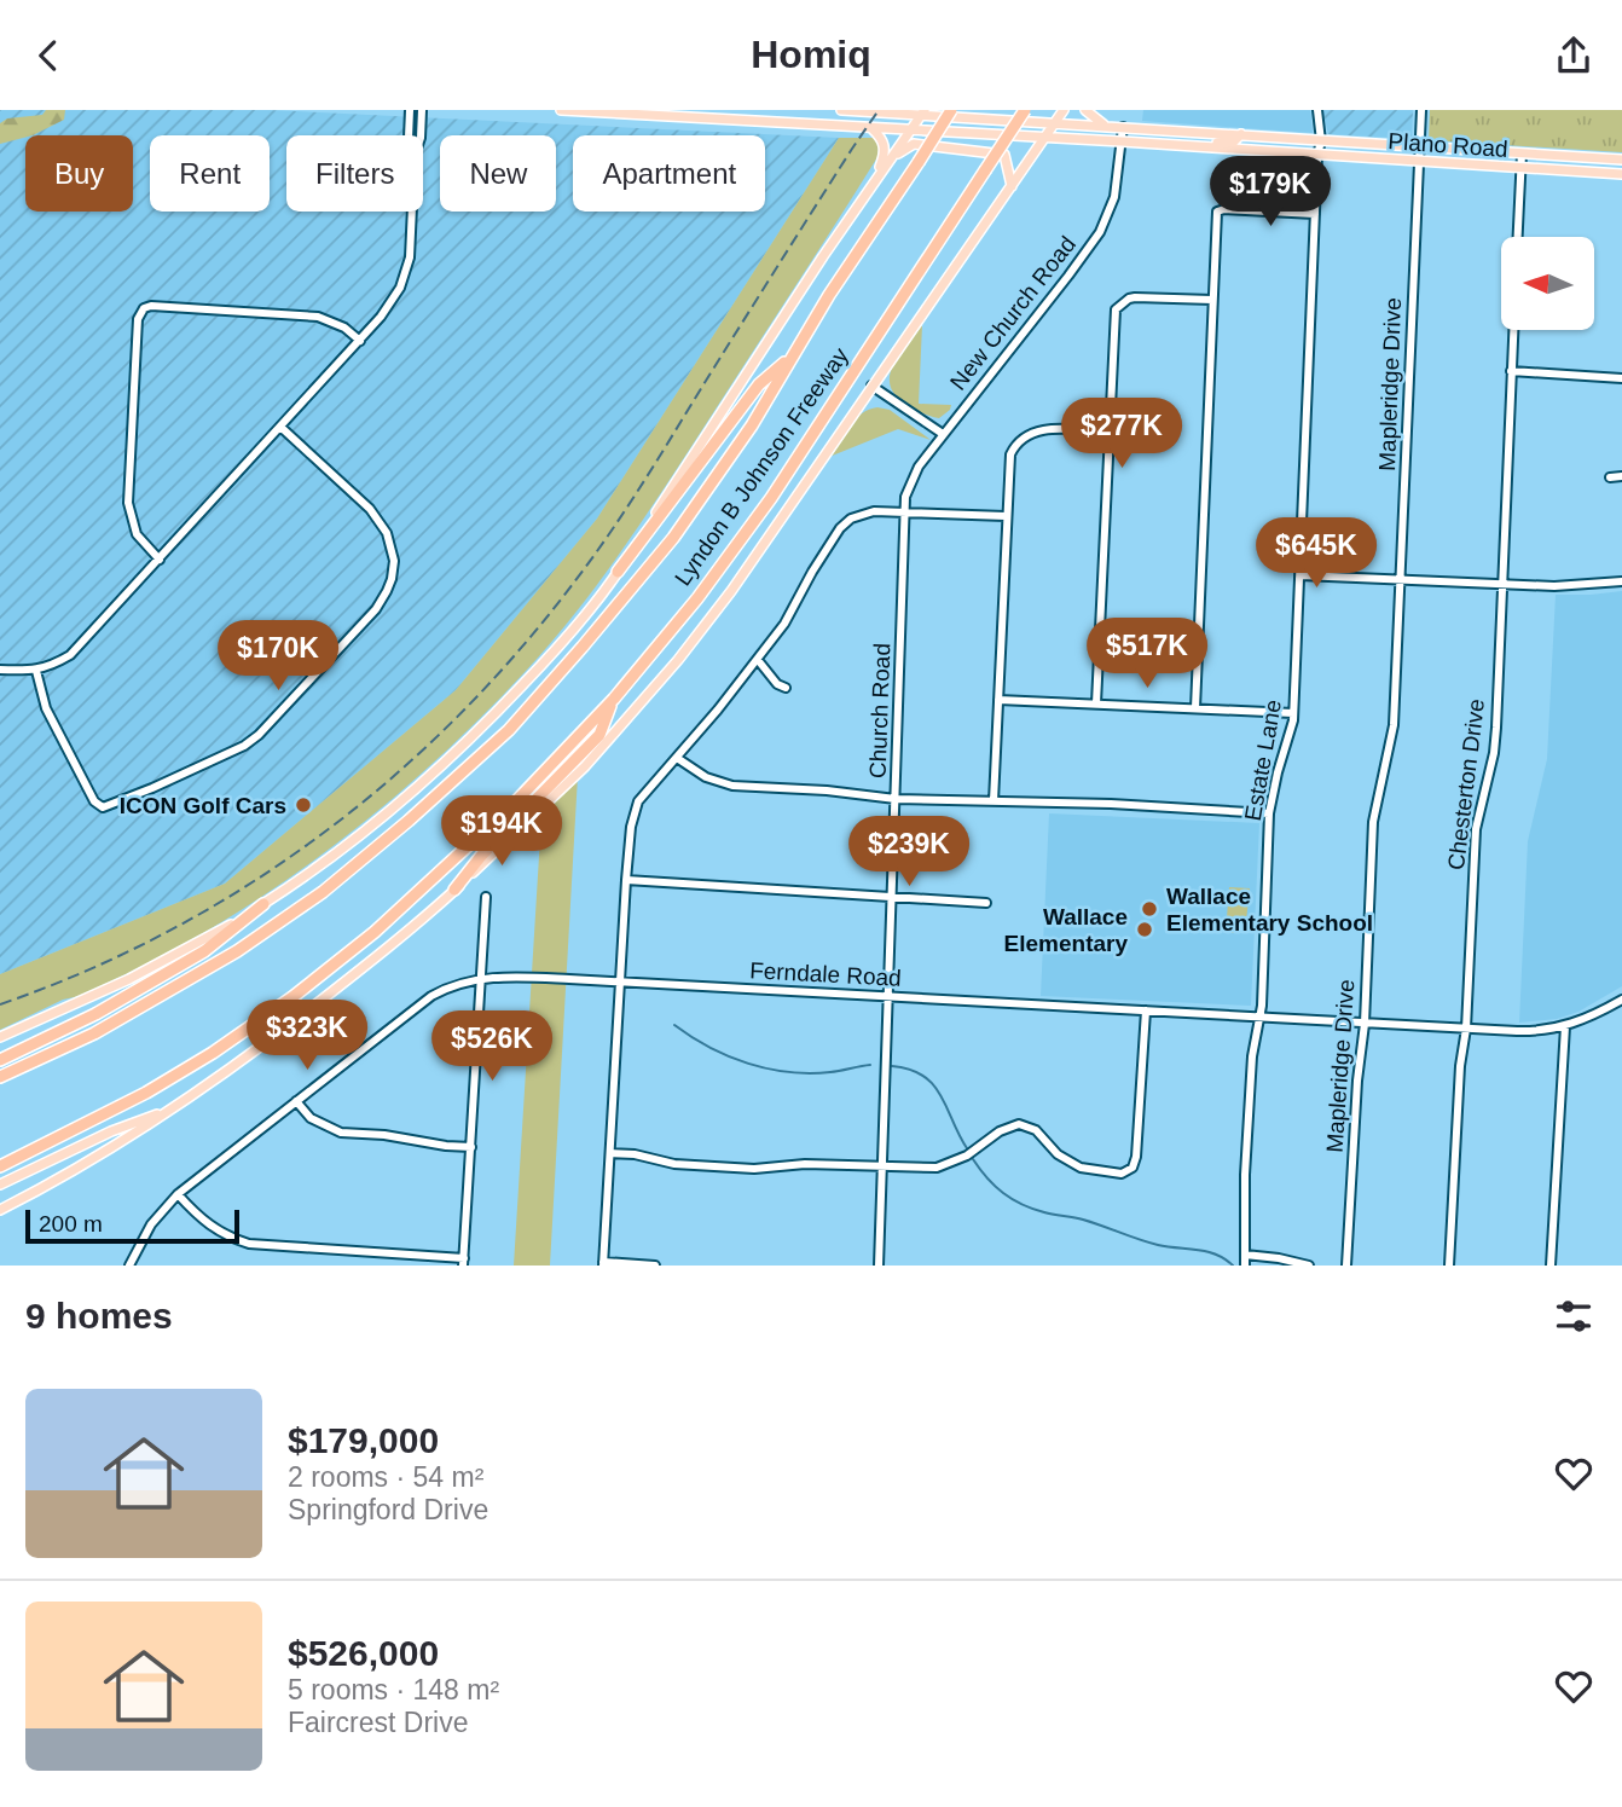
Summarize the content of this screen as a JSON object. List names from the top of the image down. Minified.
{"streets":{"highway":["Lyndon B Johnson Freeway"],"main road":["Plano Road"],"street":["New Church Road","Mapleridge Drive","Church Road","Estate Lane","Chesterton Drive","Ferndale Road"]},"crossings":[["Plano Road","New Church Road"],["Plano Road","Mapleridge Drive"],["Plano Road","Estate Lane"],["Plano Road","Chesterton Drive"],["New Church Road","Church Road"],["Mapleridge Drive","Ferndale Road"],["Church Road","Ferndale Road"],["Estate Lane","Ferndale Road"],["Chesterton Drive","Ferndale Road"]],"places":["ICON Golf Cars","Wallace Elementary School","Wallace Elementary"],"scale_bar":"200 m","north":"left","page":{"header":"Homiq","chip":["Buy","Rent","Filters","New","Apartment"],"price":["$179K","$277K","$645K","$517K","$170K","$194K","$239K","$323K","$526K"],"scale":"200 m","heading":"9 homes","list":[{"name":"$179,000","note":"2 rooms · 54 m² · Springford Drive"},{"name":"$526,000","note":"5 rooms · 148 m² · Faircrest Drive"}]}}
